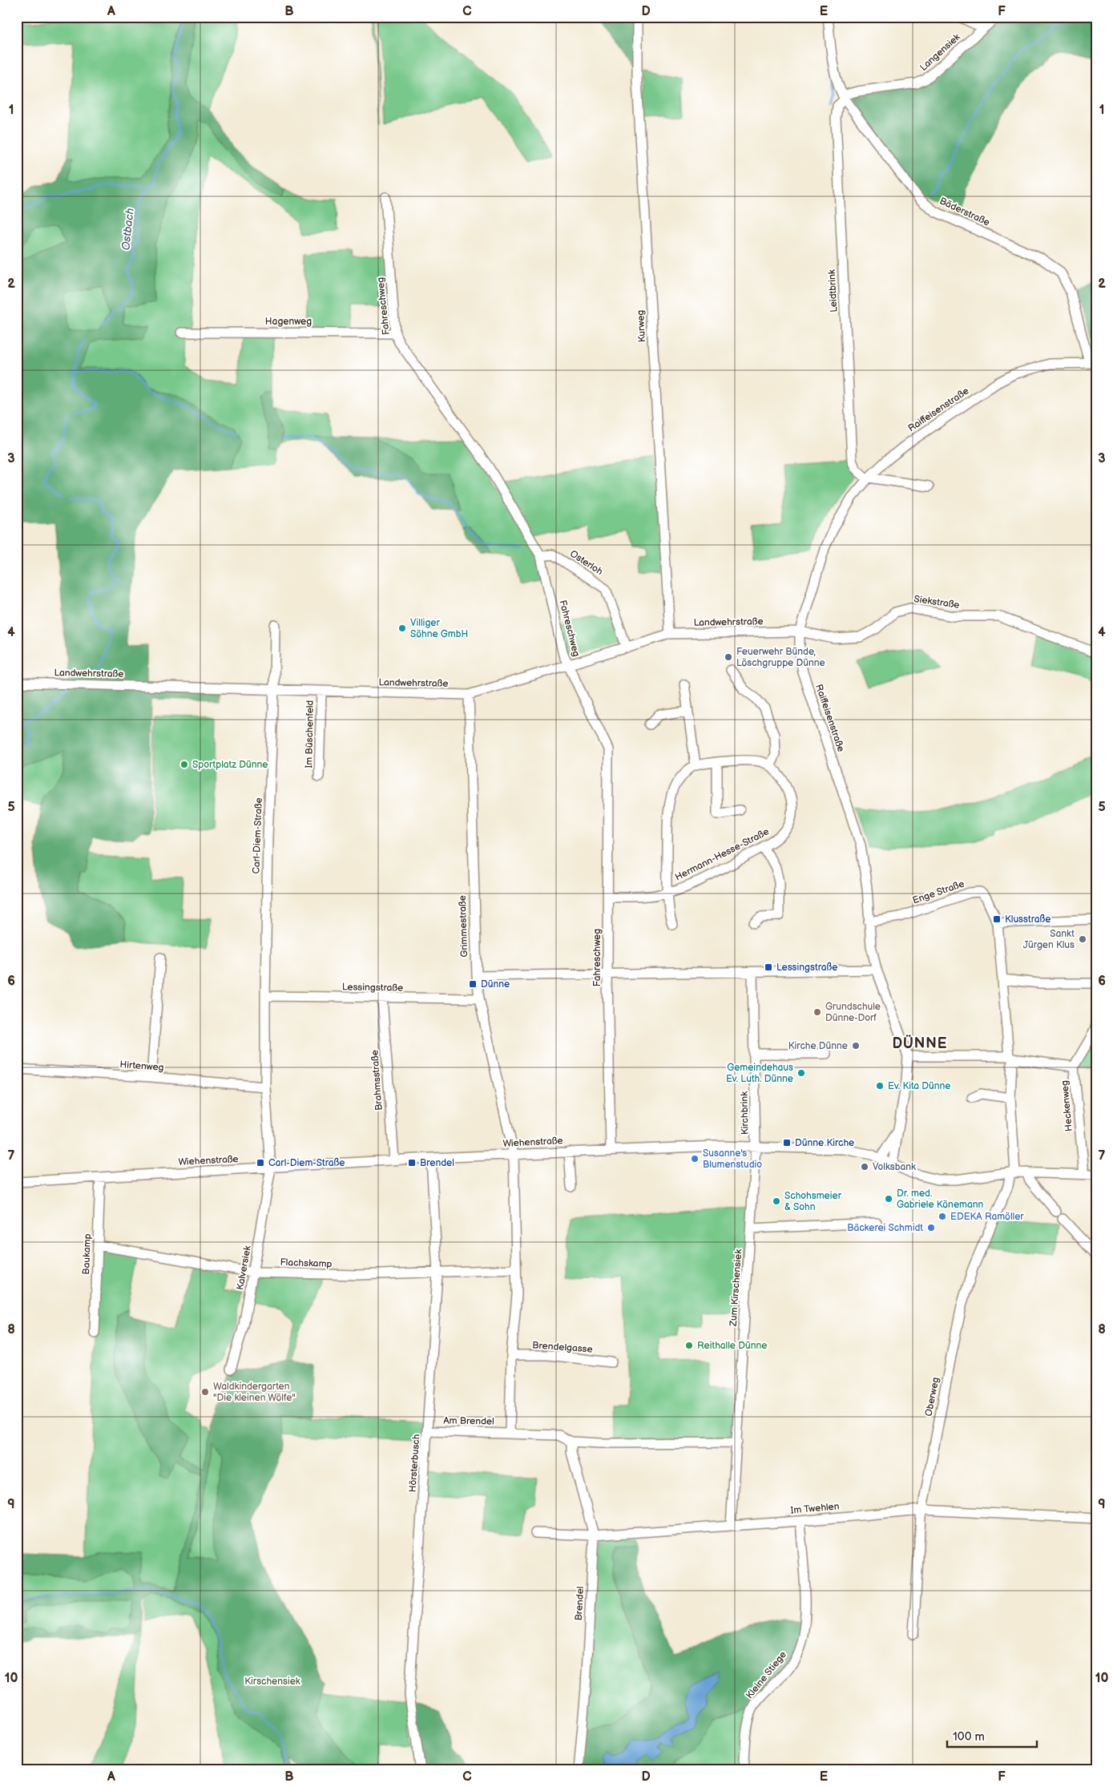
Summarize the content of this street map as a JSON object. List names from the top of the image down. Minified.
{"streets":{"street":["Langensiek","Bäderstraße","Leidtbrink","Fahreschweg","Hagenweg","Kurweg","Raiffeisenstraße","Osterloh","Siekstraße","Landwehrstraße","Im Büschenfeld","Carl-Diem-Straße","Hermann-Hesse-Straße","Enge Straße","Grimmestraße","Lessingstraße","Hirtenweg","Brahmsstraße","Heckenweg","Kirchbrink","Wiehenstraße","Baukamp","Flachskamp","Kalversiek","Zum Kirschensiek","Brendelgasse","Oberweg","Am Brendel","Hörsterbusch","Im Twehlen","Brendel","Kleine Stiege"]},"crossings":[["Langensiek","Bäderstraße"],["Langensiek","Leidtbrink"],["Bäderstraße","Leidtbrink"],["Bäderstraße","Raiffeisenstraße"],["Leidtbrink","Raiffeisenstraße"],["Fahreschweg","Hagenweg"],["Fahreschweg","Osterloh"],["Fahreschweg","Landwehrstraße"],["Fahreschweg","Hermann-Hesse-Straße"],["Fahreschweg","Wiehenstraße"],["Kurweg","Landwehrstraße"],["Raiffeisenstraße","Siekstraße"],["Raiffeisenstraße","Landwehrstraße"],["Raiffeisenstraße","Enge Straße"],["Raiffeisenstraße","Wiehenstraße"],["Osterloh","Landwehrstraße"],["Siekstraße","Landwehrstraße"],["Landwehrstraße","Im Büschenfeld"],["Landwehrstraße","Carl-Diem-Straße"],["Landwehrstraße","Grimmestraße"],["Carl-Diem-Straße","Lessingstraße"],["Carl-Diem-Straße","Hirtenweg"],["Carl-Diem-Straße","Wiehenstraße"],["Carl-Diem-Straße","Kalversiek"],["Grimmestraße","Lessingstraße"],["Grimmestraße","Wiehenstraße"],["Lessingstraße","Brahmsstraße"],["Brahmsstraße","Wiehenstraße"],["Heckenweg","Wiehenstraße"],["Kirchbrink","Wiehenstraße"],["Kirchbrink","Zum Kirschensiek"],["Wiehenstraße","Baukamp"],["Wiehenstraße","Kalversiek"],["Wiehenstraße","Zum Kirschensiek"],["Wiehenstraße","Oberweg"],["Wiehenstraße","Hörsterbusch"],["Baukamp","Flachskamp"],["Flachskamp","Kalversiek"],["Flachskamp","Hörsterbusch"],["Zum Kirschensiek","Im Twehlen"],["Oberweg","Im Twehlen"],["Am Brendel","Hörsterbusch"],["Im Twehlen","Brendel"],["Im Twehlen","Kleine Stiege"]],"districts":["DÜNNE"],"water":["Ostbach"],"parks":["Kirschensiek"],"places":{"other":["Villiger Söhne GmbH","Feuerwehr Bünde, Löschgruppe Dünne","Sportplatz Dünne","Sankt Jürgen Klus","Grundschule Dünne-Dorf","Kirche Dünne","Gemeindehaus Ev. Luth. Dünne","Ev. Kita Dünne","Susanne's Blumenstudio","Volksbank","Dr. med. Gabriele Könemann","Schohsmeier & Sohn","EDEKA Ramöller","Bäckerei Schmidt","Reithalle Dünne","Waldkindergarten \"Die kleinen Wölfe\""],"transit":["Klusstraße","Lessingstraße","Dünne","Dünne Kirche","Carl-Diem-Straße","Brendel"]},"scale_bar":"100 m","grid":{"columns":["A","B","C","D","E","F"],"rows":["1","2","3","4","5","6","7","8","9","10"]}}
